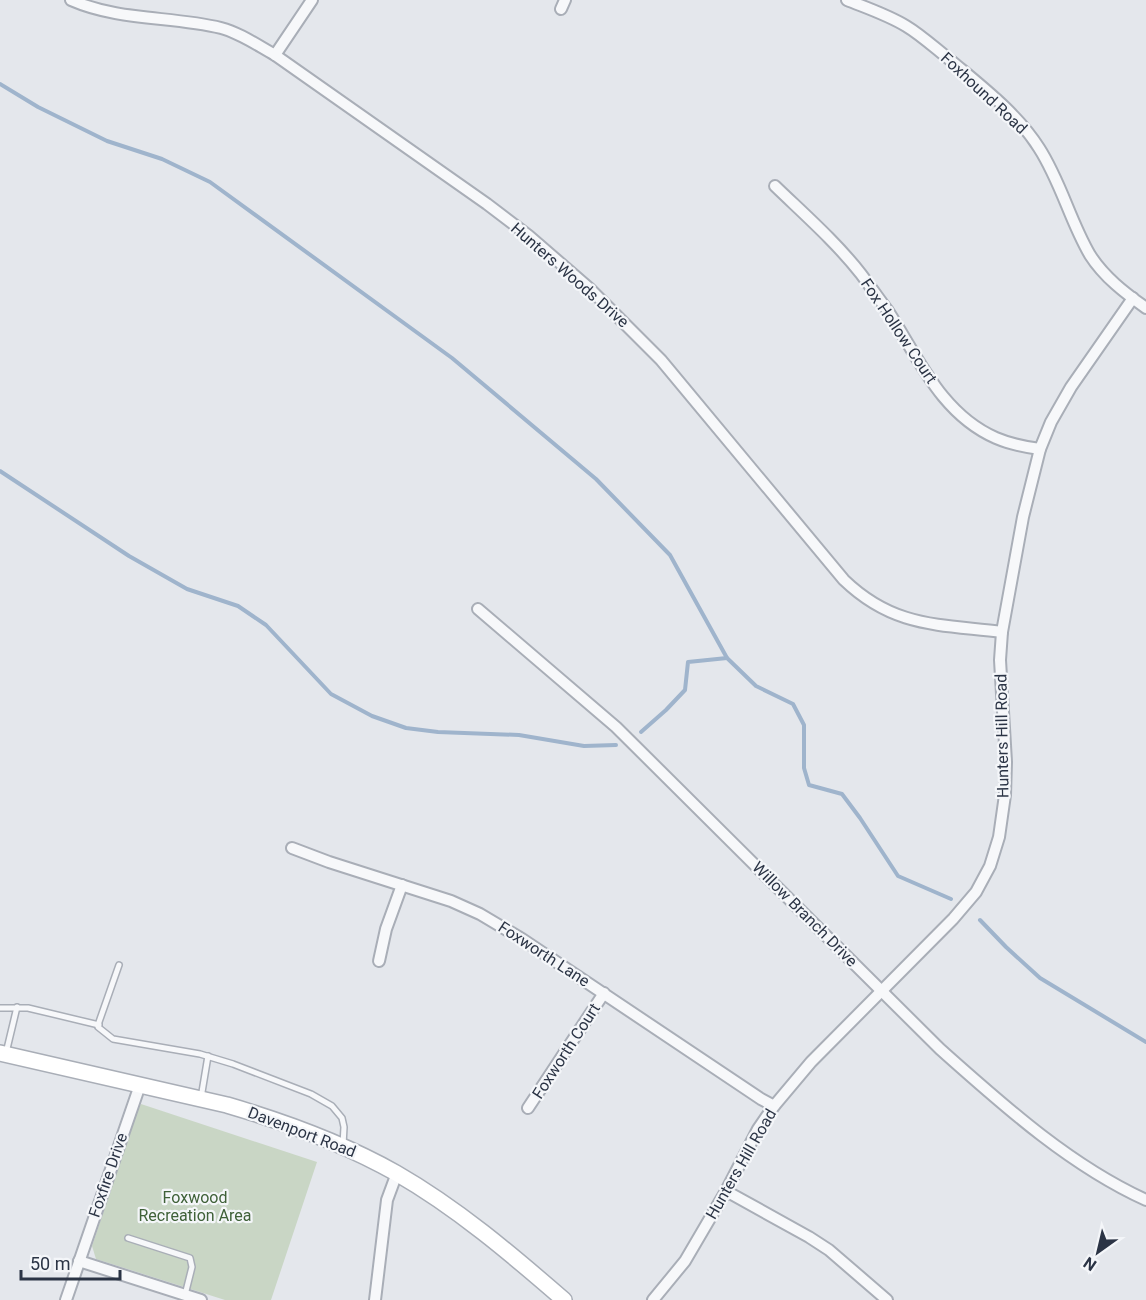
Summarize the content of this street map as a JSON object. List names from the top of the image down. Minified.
{"streets":{"street":["Foxhound Road","Hunters Woods Drive","Fox Hollow Court","Hunters Hill Road","Willow Branch Drive","Foxworth Lane","Foxworth Court","Davenport Road","Foxfire Drive"]},"crossings":[["Foxhound Road","Hunters Hill Road"],["Hunters Woods Drive","Hunters Hill Road"],["Fox Hollow Court","Hunters Hill Road"],["Hunters Hill Road","Willow Branch Drive"],["Hunters Hill Road","Foxworth Lane"],["Foxworth Lane","Foxworth Court"],["Davenport Road","Foxfire Drive"]],"parks":["Foxwood Recreation Area"],"scale_bar":"50 m","north":"bottom left"}
